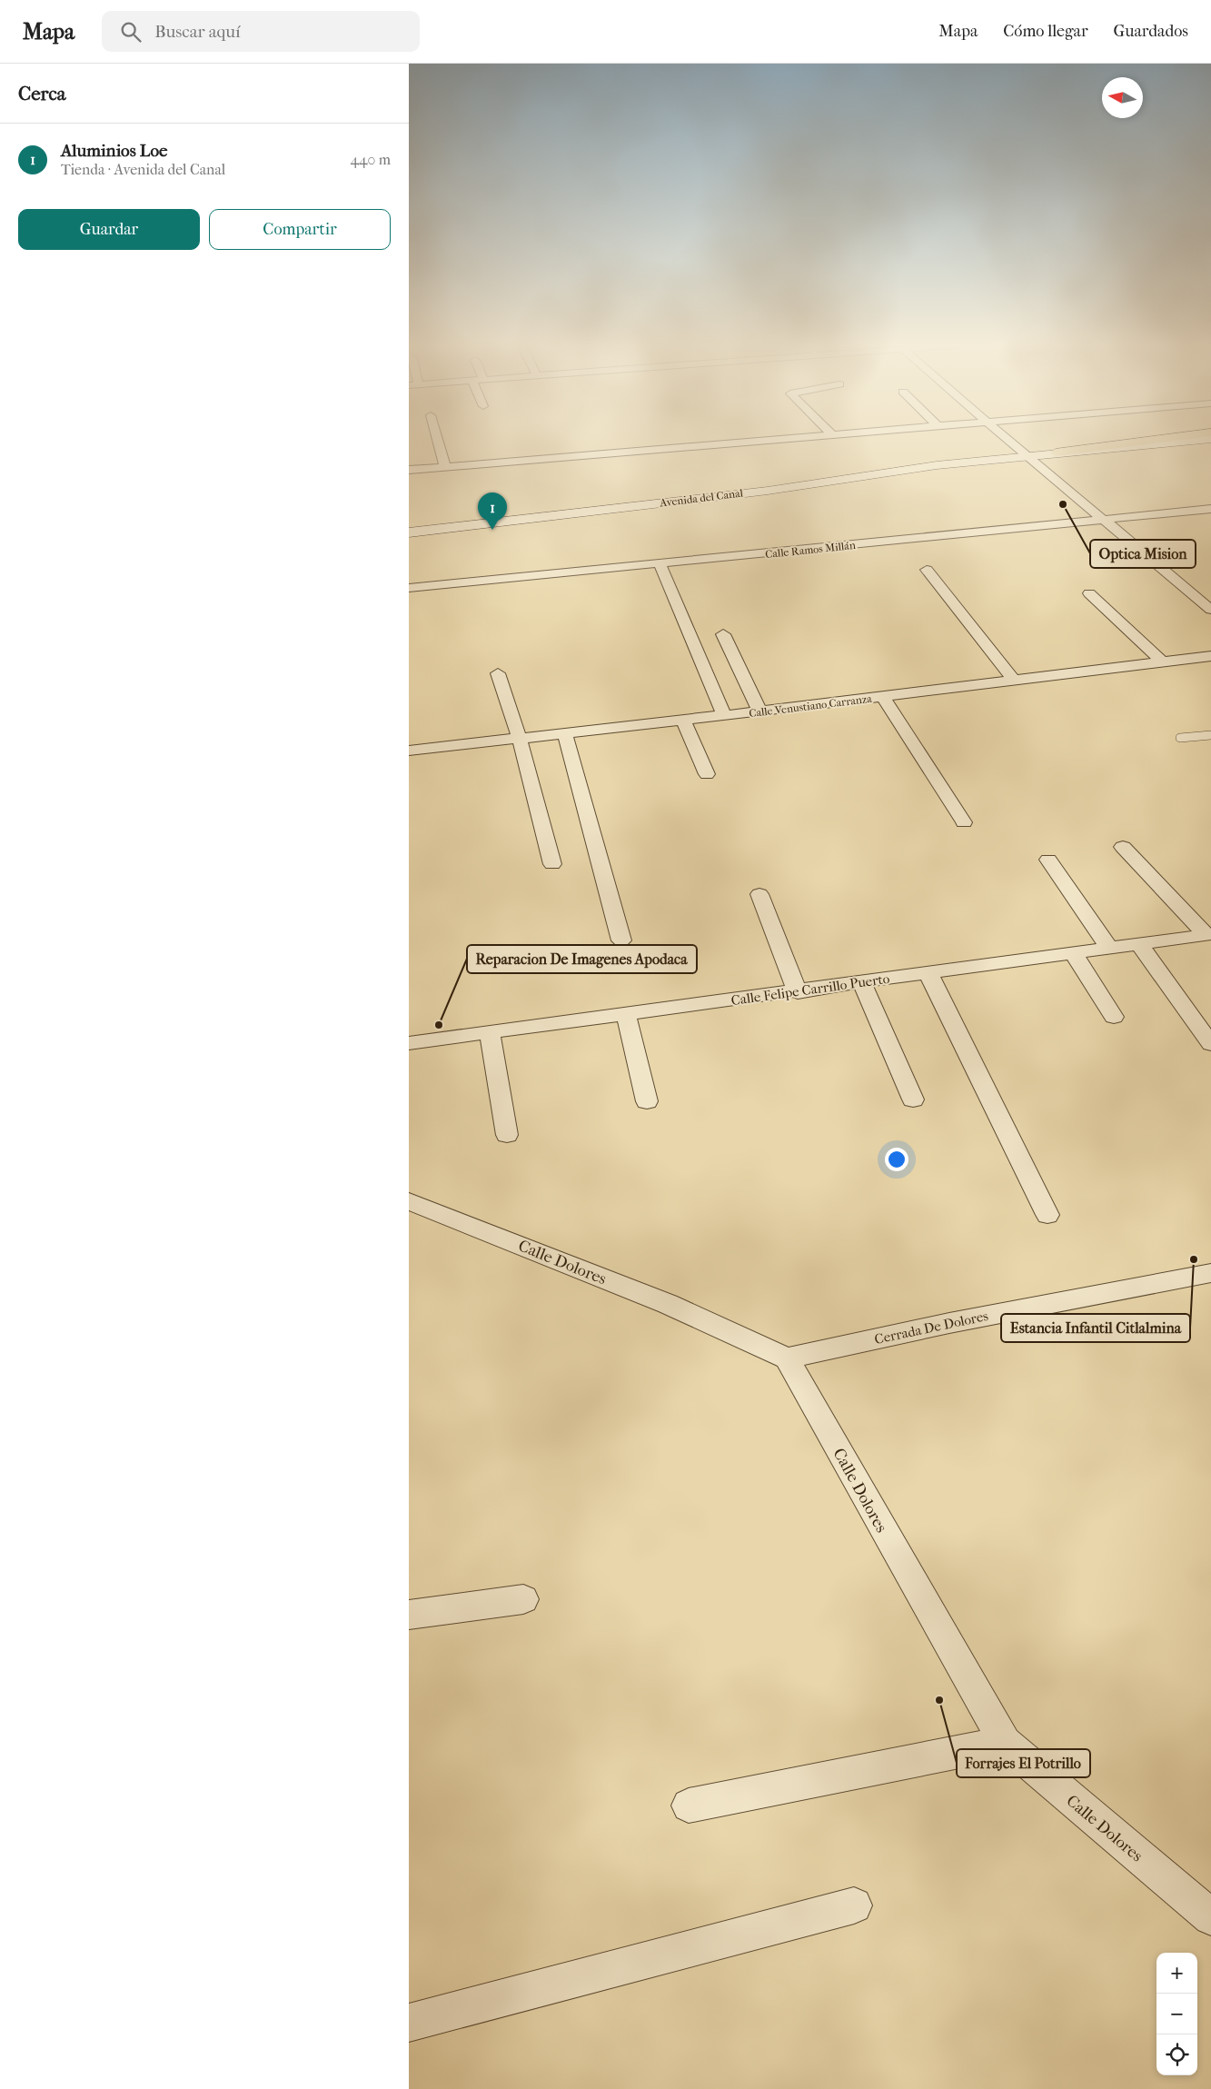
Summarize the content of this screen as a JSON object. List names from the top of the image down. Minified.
{"streets":{"main road":["Avenida del Canal"],"street":["Calle Ramos Millán","Calle Venustiano Carranza","Calle Felipe Carrillo Puerto","Calle Dolores","Cerrada De Dolores"]},"crossings":[["Calle Dolores","Cerrada De Dolores"]],"places":["Optica Mision","Reparacion De Imagenes Apodaca","Estancia Infantil Citlalmina","Forrajes El Potrillo"],"north":"left","page":{"header":"Mapa","search":"Buscar aquí","nav":["Mapa","Cómo llegar","Guardados"],"heading":"Cerca","list":[{"mark":"1","name":"Aluminios Loe","note":"Tienda · Avenida del Canal","value":"440 m"}],"buttons":["Guardar","Compartir"],"pins":"1","map_buttons":["+","−"]}}
